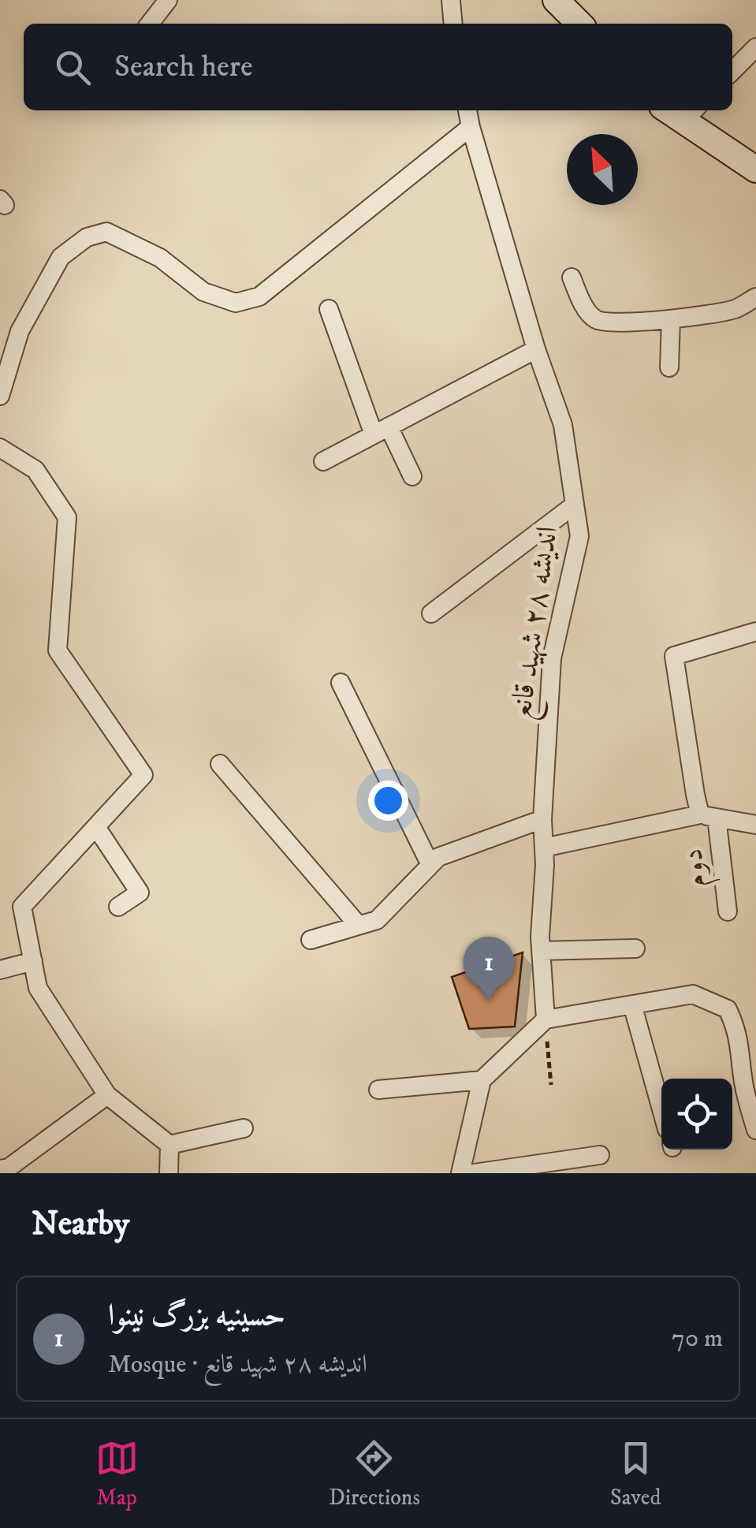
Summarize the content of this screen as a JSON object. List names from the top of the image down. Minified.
{"streets":{"street":["اندیشه ۲۸ شهید قانع","دوم"]},"north":"top left","page":{"search":"Search here","pins":"1","heading":"Nearby","list":[{"mark":"1","name":"حسینیه بزرگ نینوا","note":"Mosque · اندیشه ۲۸ شهید قانع","value":"70 m"}],"nav":["Map","Directions","Saved"]}}
